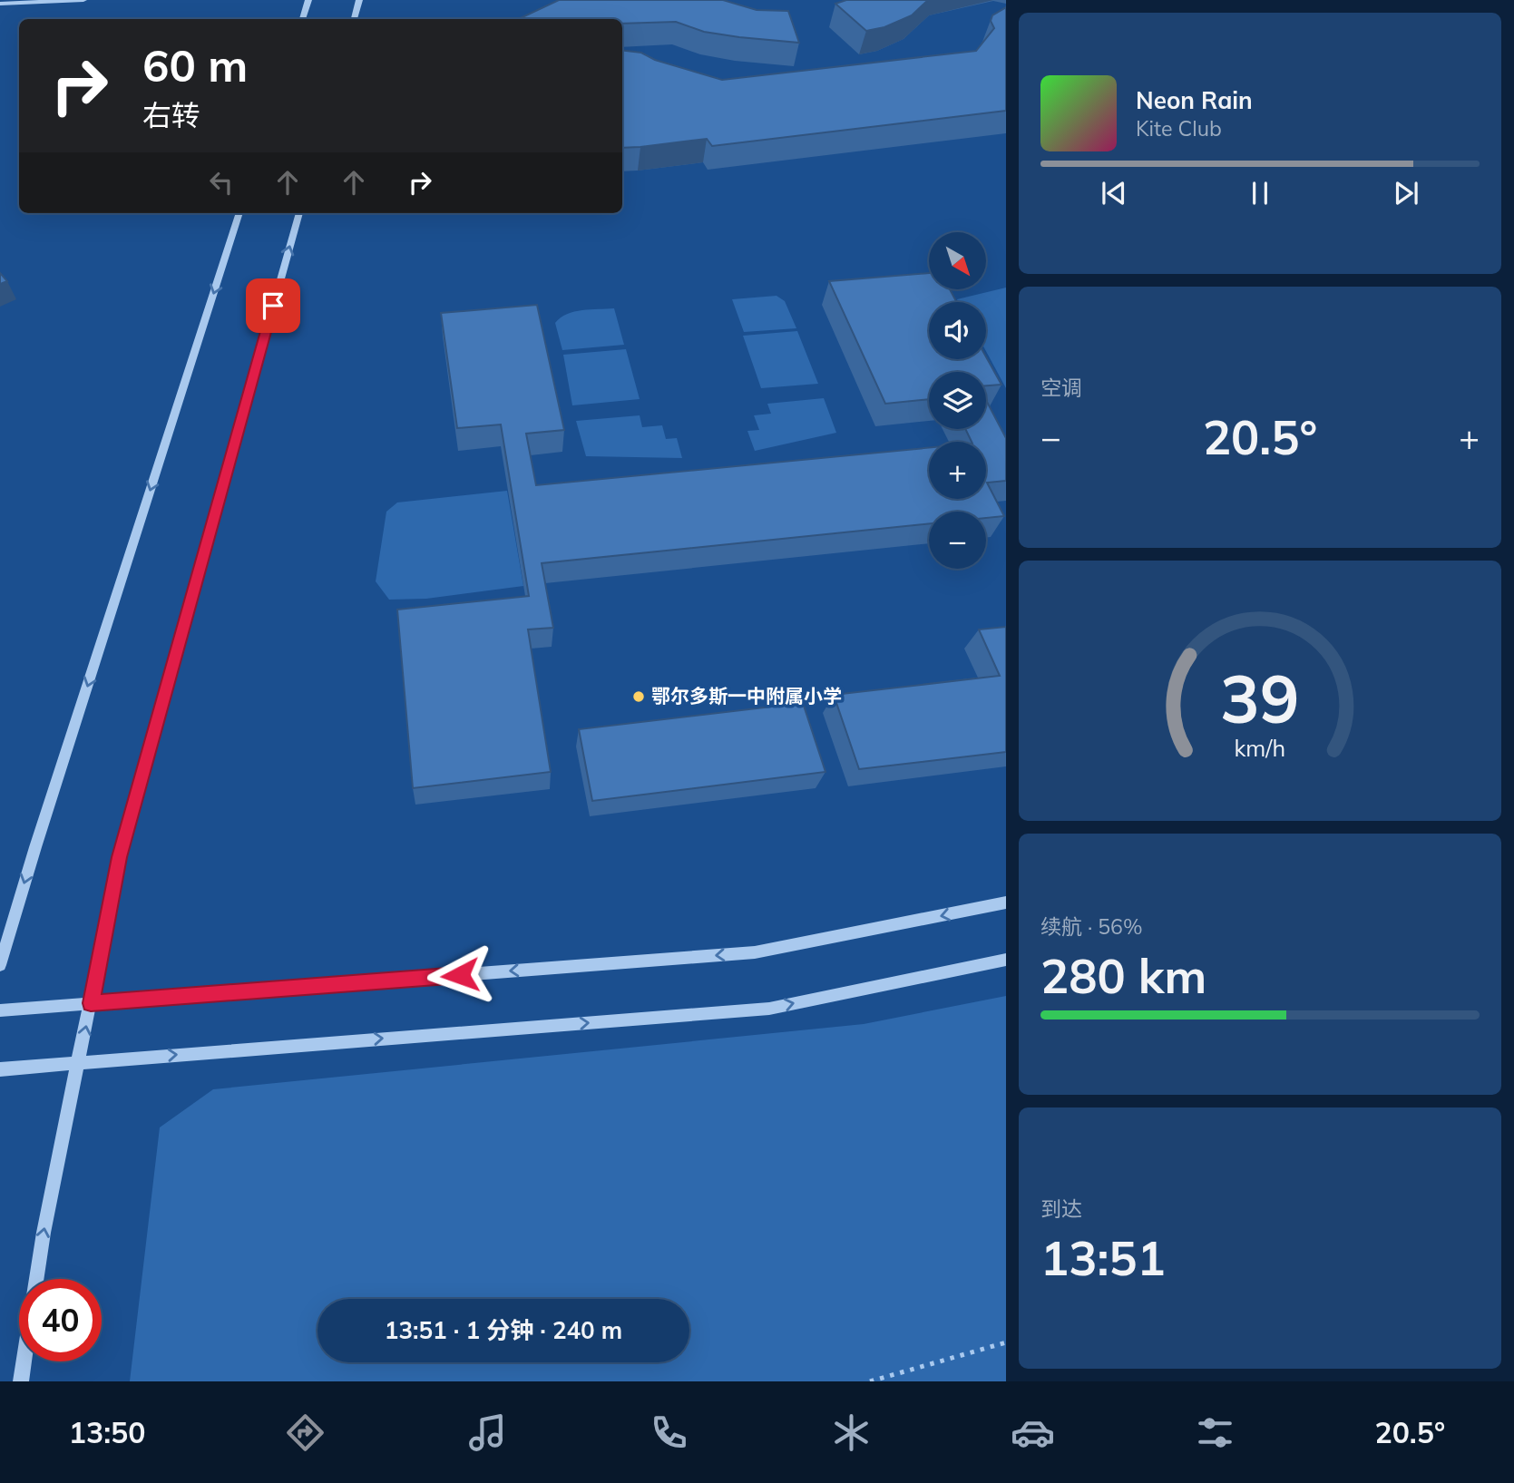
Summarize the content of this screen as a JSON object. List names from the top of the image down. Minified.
{"places":["鄂尔多斯一中附属小学"],"north":"bottom right","page":{"turn":["60 m","右转"],"song":["Neon Rain","Kite Club"],"map_buttons":["+","−"],"tile":["空调",["续航 · 56%","280 km"],["到达","13:51"]],"heat":["−","20.5°","+"],"limit":"40","trip":"13:51 · 1 分钟 · 240 m","tabs":["13:50","20.5°"],"gauge":["39","km/h"]}}
